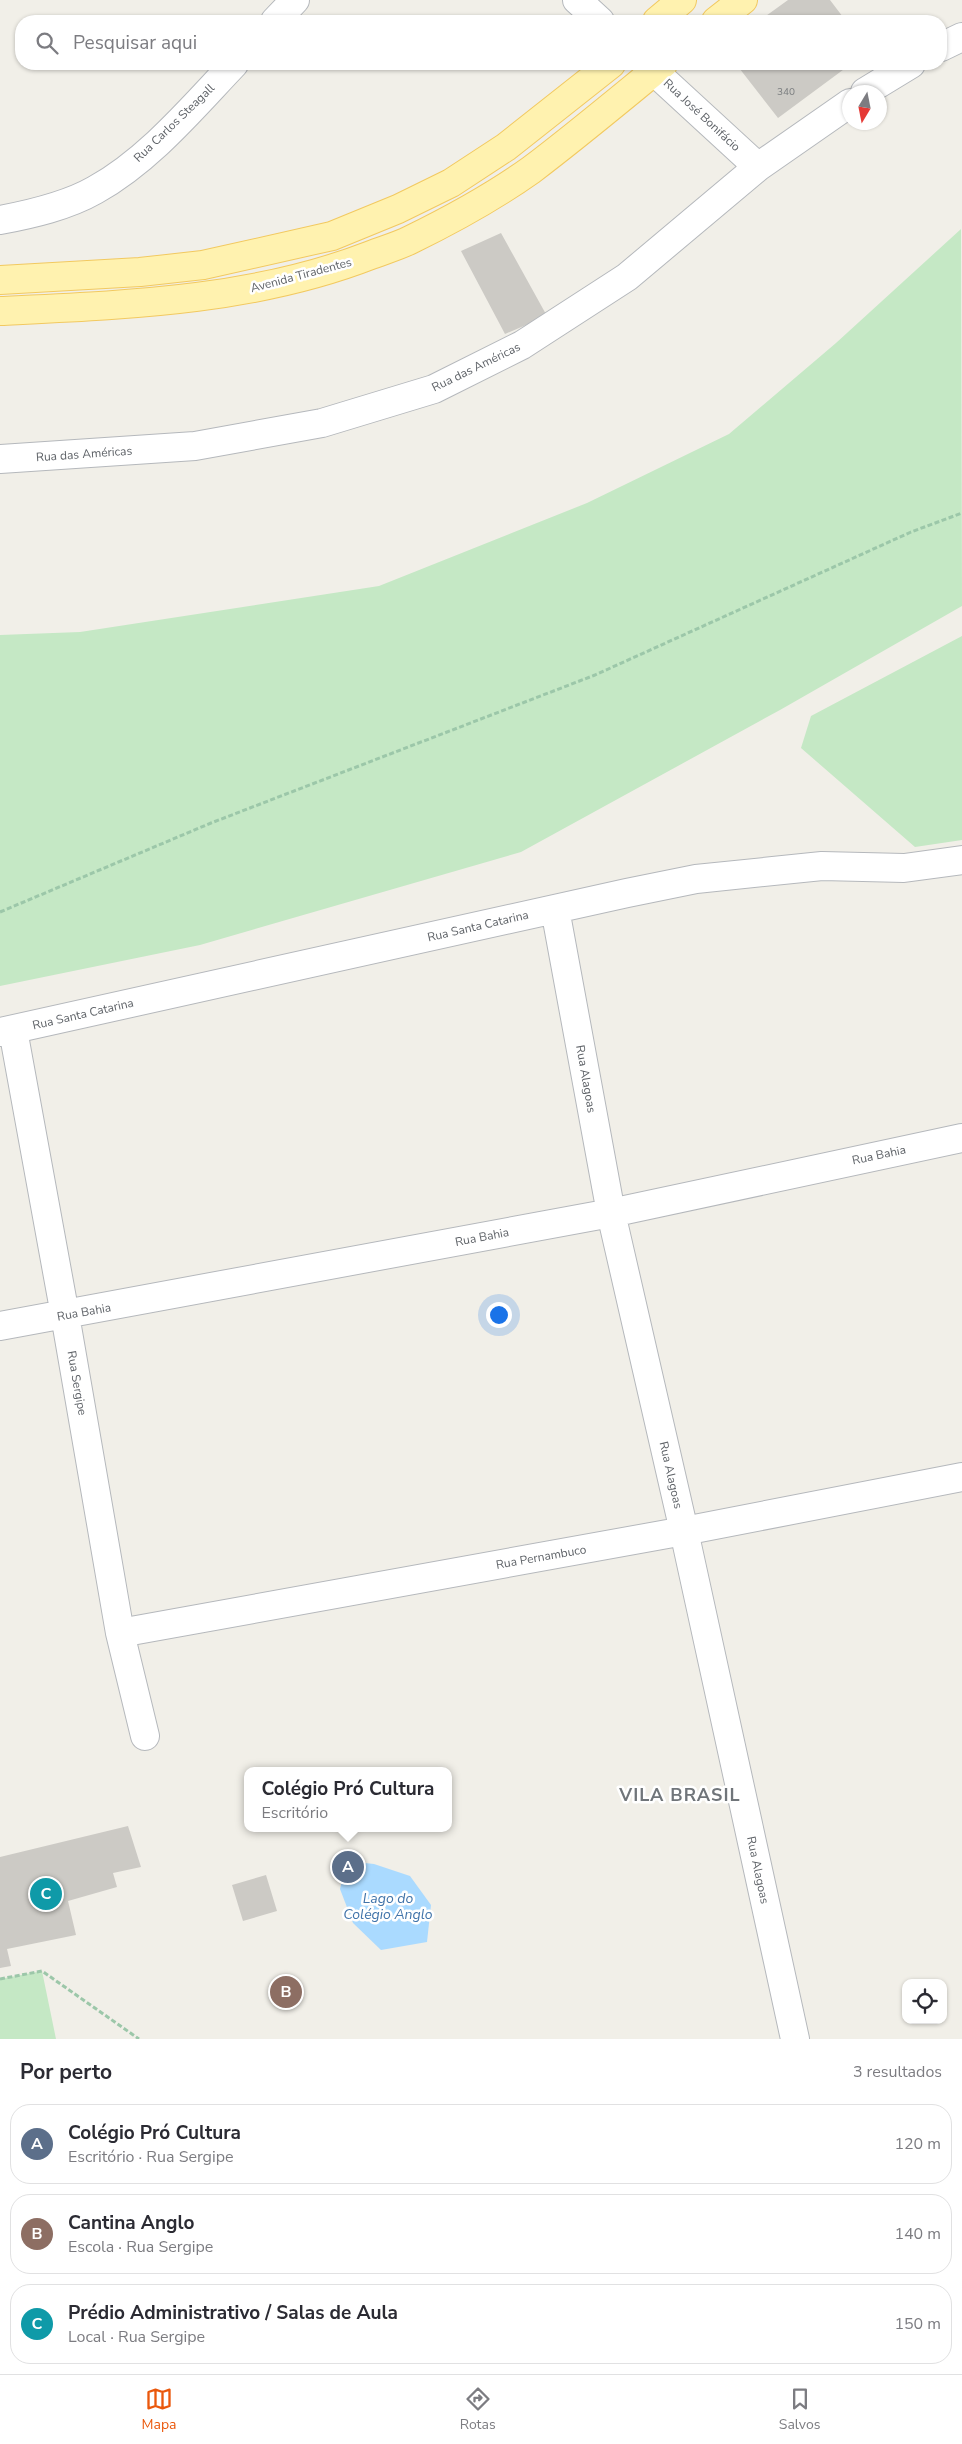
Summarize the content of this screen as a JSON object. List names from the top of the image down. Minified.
{"streets":{"main road":["Avenida Tiradentes"],"street":["Rua José Bonifácio","Rua Carlos Steagall","Rua das Américas","Rua Santa Catarina","Rua Alagoas","Rua Bahia","Rua Sergipe","Rua Pernambuco"]},"crossings":[["Rua José Bonifácio","Rua das Américas"],["Rua Santa Catarina","Rua Alagoas"],["Rua Santa Catarina","Rua Sergipe"],["Rua Alagoas","Rua Bahia"],["Rua Alagoas","Rua Pernambuco"],["Rua Bahia","Rua Sergipe"],["Rua Sergipe","Rua Pernambuco"]],"districts":["VILA BRASIL"],"water":["Lago do Colégio Anglo"],"house_numbers":["340"],"north":"bottom","page":{"search":"Pesquisar aqui","popup":["Colégio Pró Cultura","Escritório"],"pins":["A","C","B"],"heading":["Por perto","3 resultados"],"list":[{"mark":"A","name":"Colégio Pró Cultura","note":"Escritório · Rua Sergipe","value":"120 m"},{"mark":"B","name":"Cantina Anglo","note":"Escola · Rua Sergipe","value":"140 m"},{"mark":"C","name":"Prédio Administrativo / Salas de Aula","note":"Local · Rua Sergipe","value":"150 m"}],"nav":["Mapa","Rotas","Salvos"]}}
